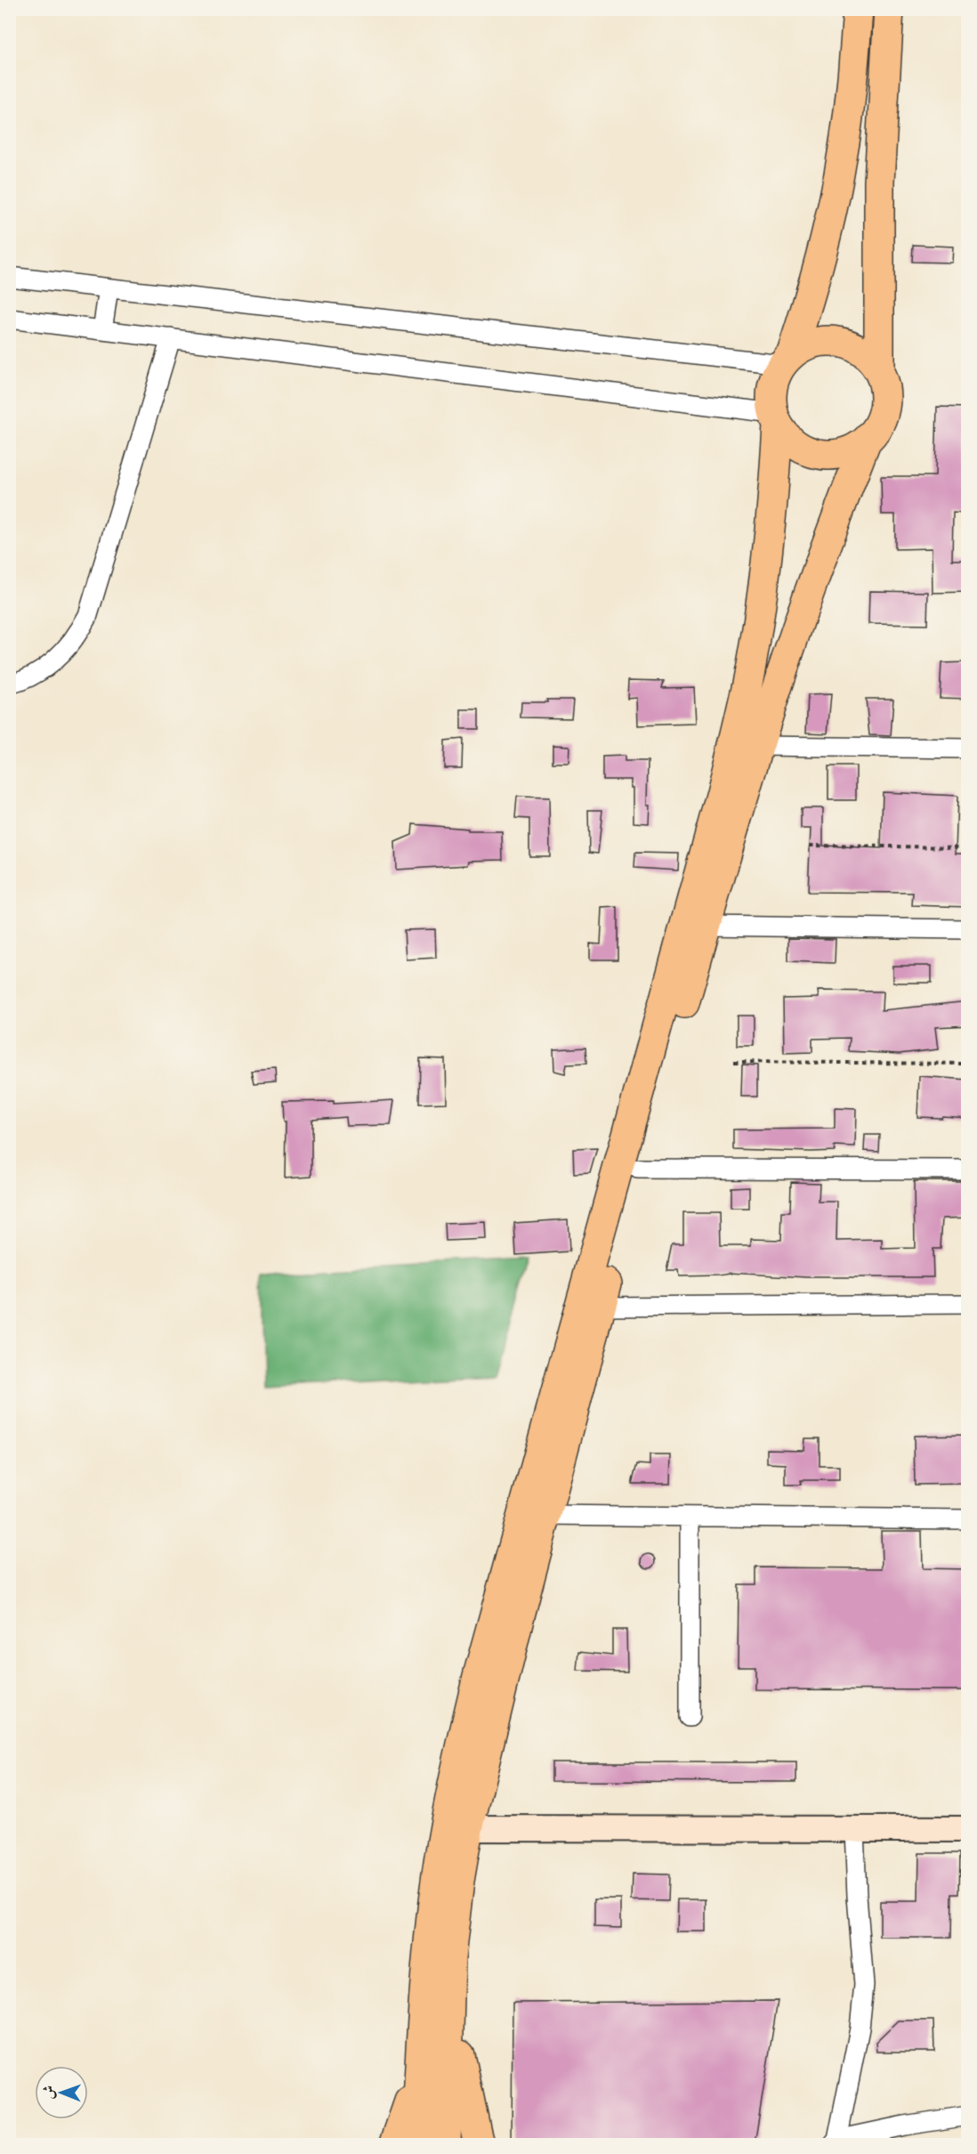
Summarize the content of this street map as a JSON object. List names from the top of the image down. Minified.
{"north":"left"}
